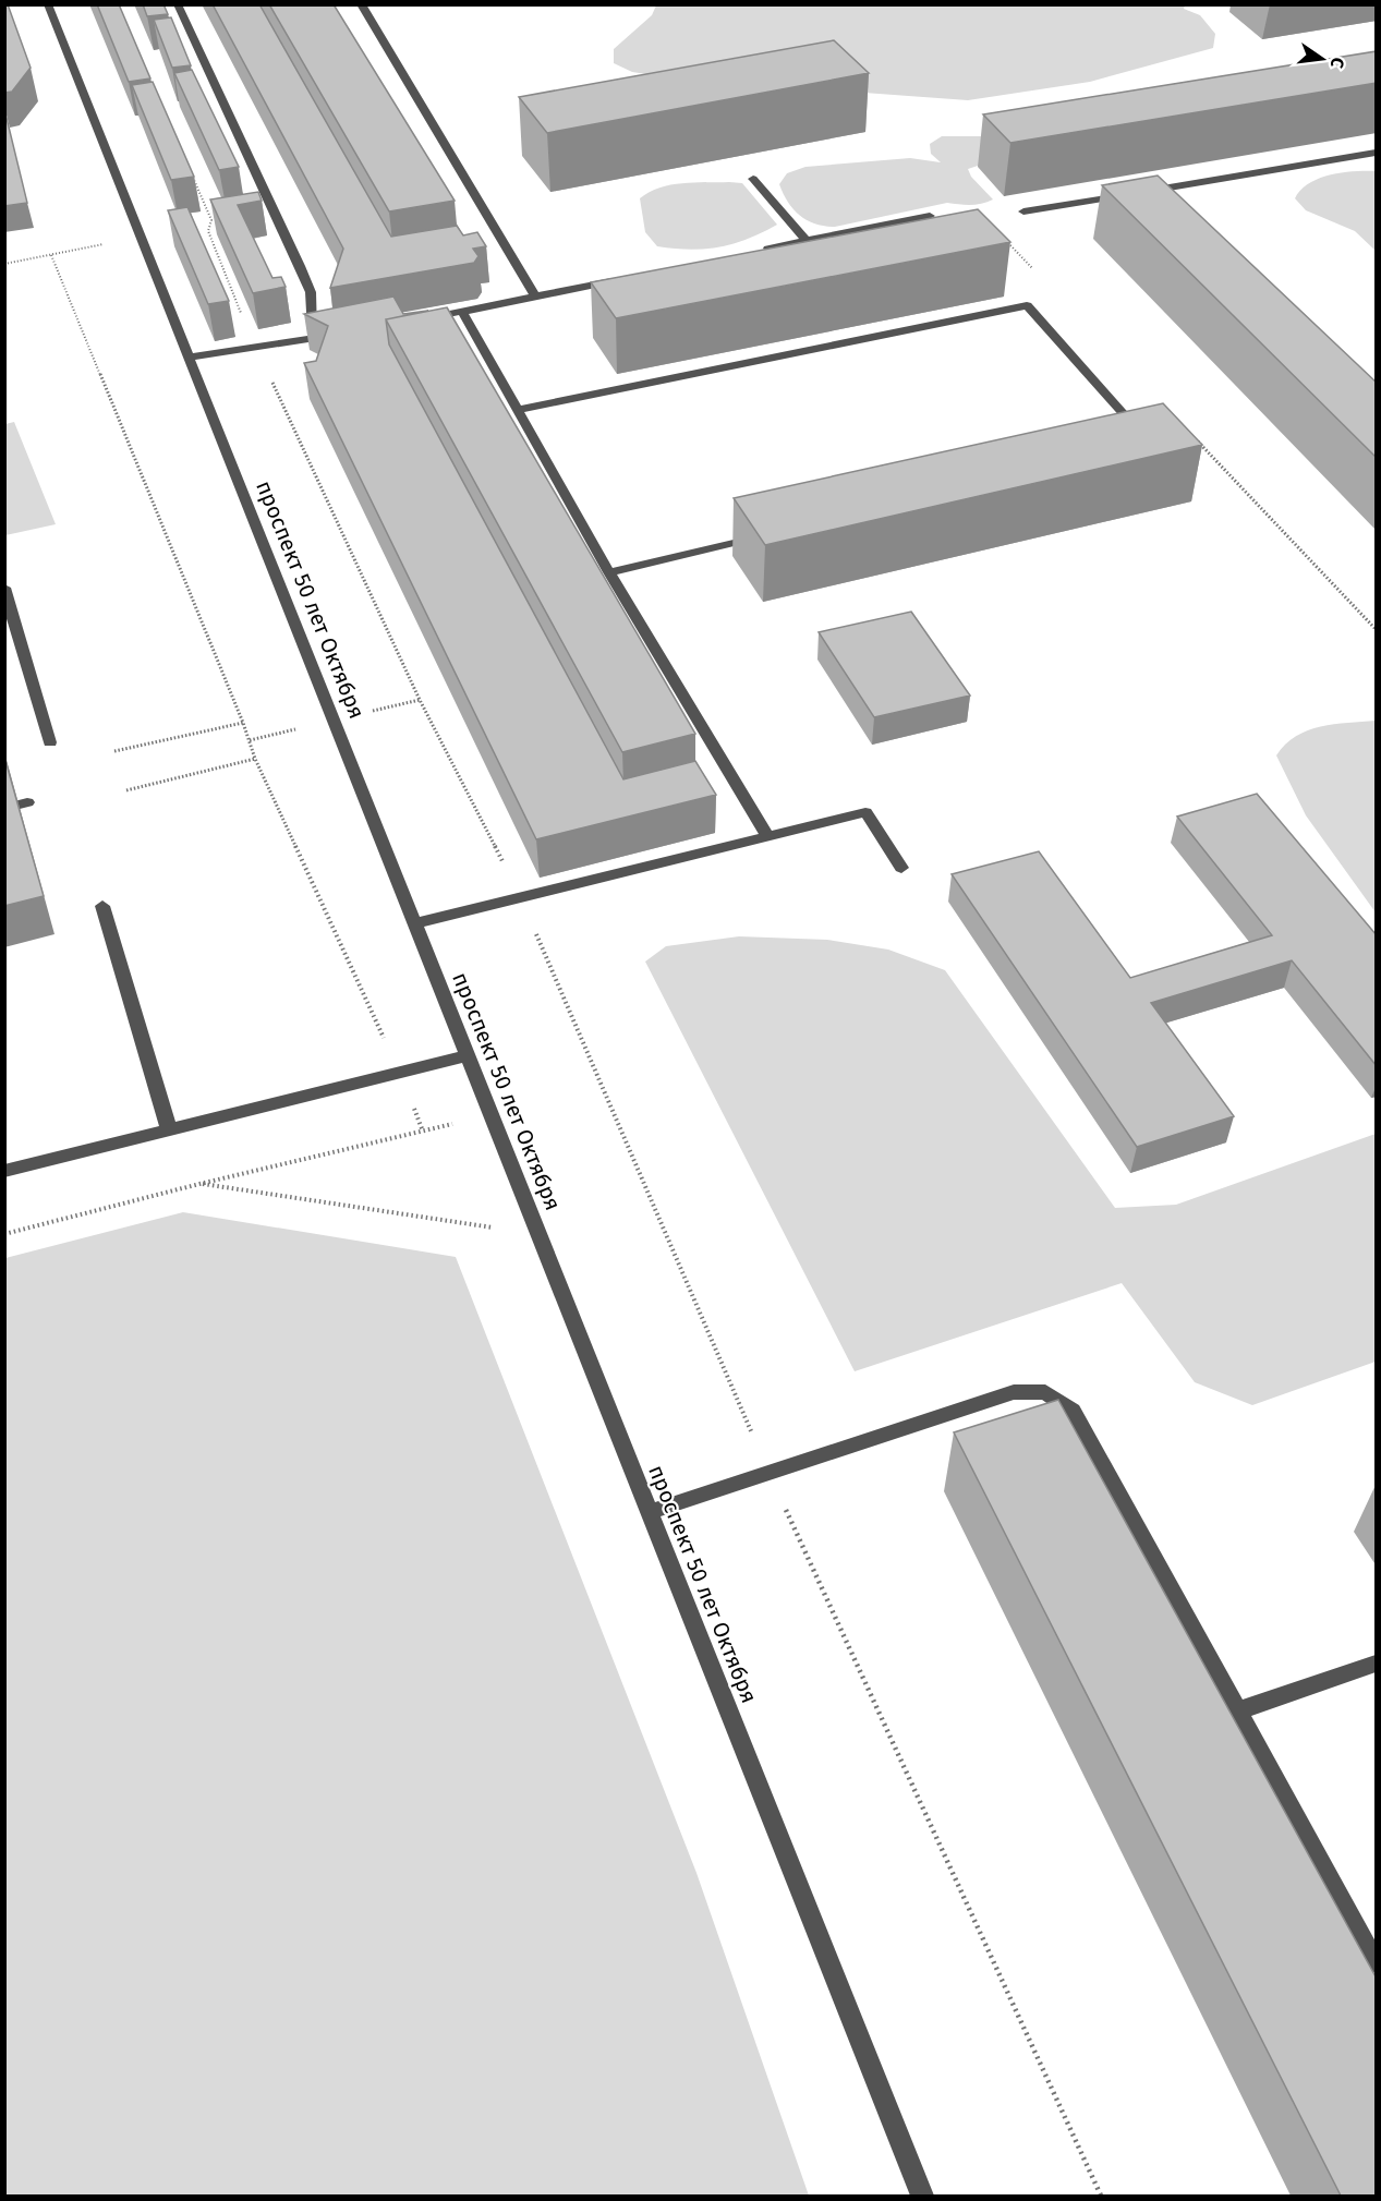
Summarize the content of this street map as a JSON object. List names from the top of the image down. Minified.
{"streets":{"street":["проспект 50 лет Октября"]},"north":"right"}
